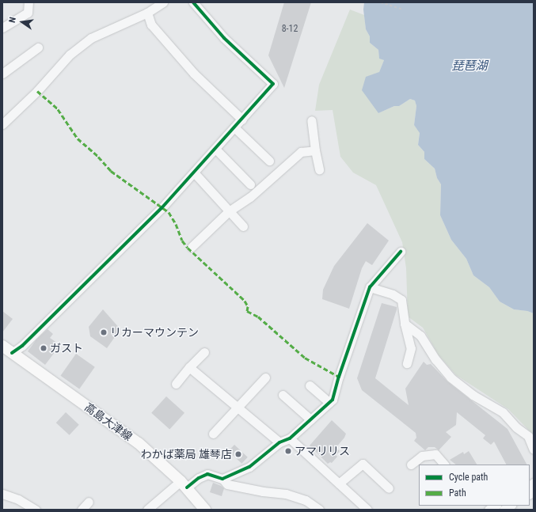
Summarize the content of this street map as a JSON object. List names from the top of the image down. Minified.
{"streets":{"main road":["高島大津線"]},"water":["琵琶湖"],"places":["リカーマウンテン","ガスト","アマリリス","わかば薬局 雄琴店"],"house_numbers":["8-12"],"legend":["Cycle path","Path"],"north":"left"}
